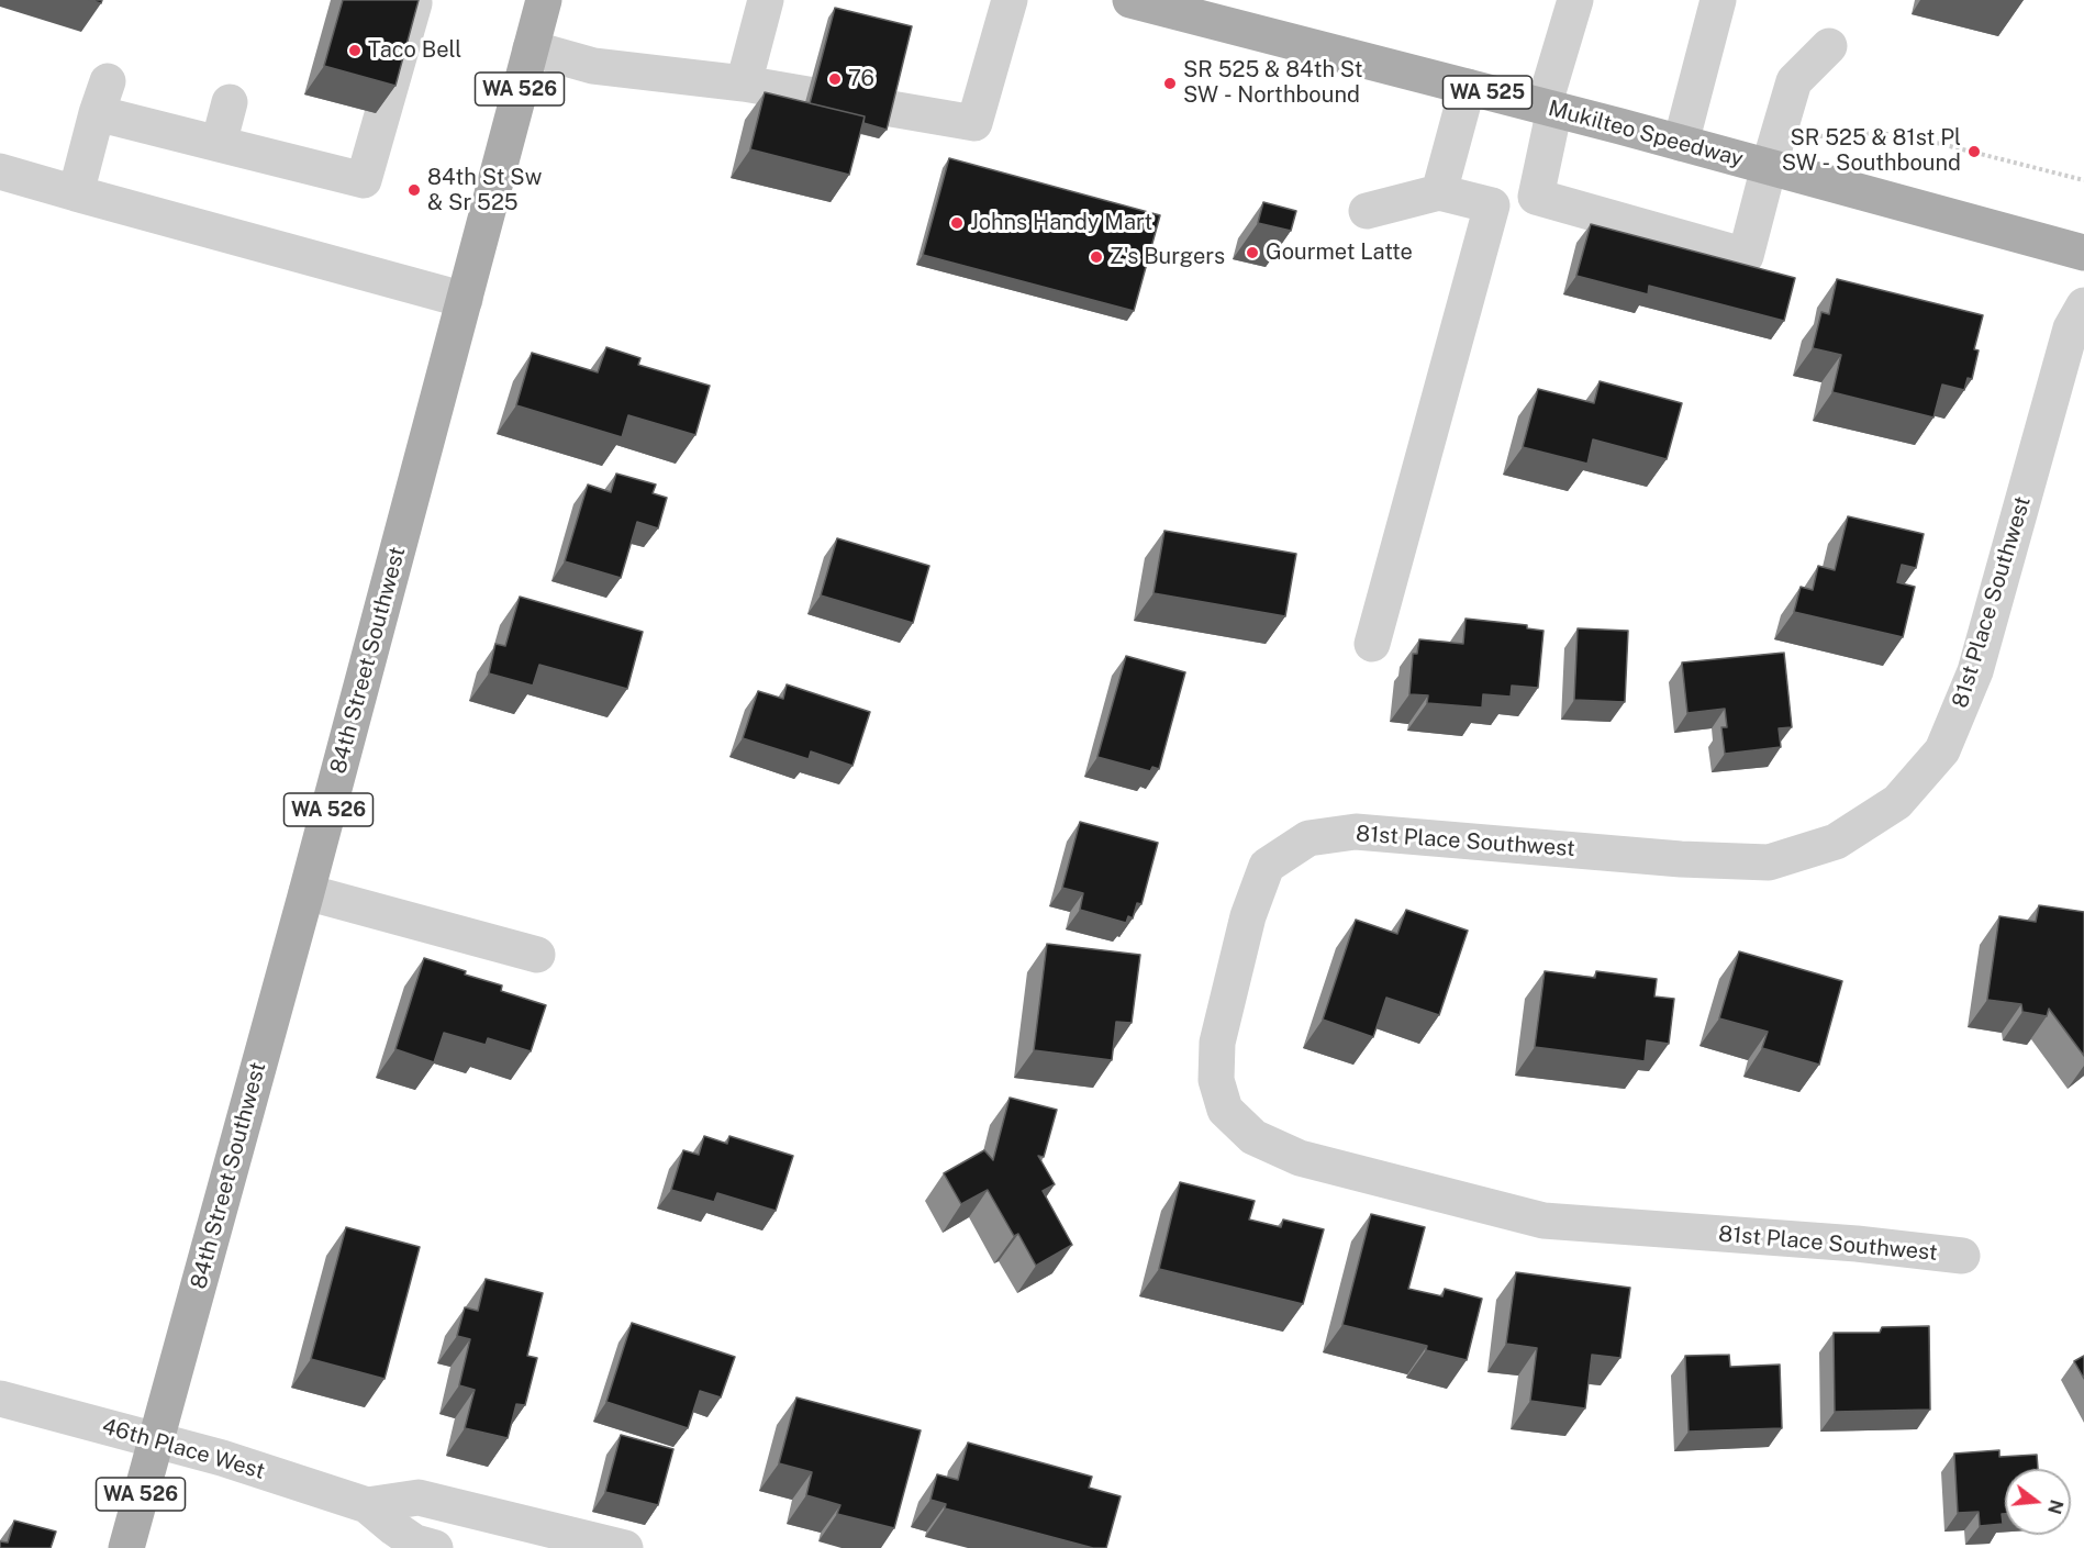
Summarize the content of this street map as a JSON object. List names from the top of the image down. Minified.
{"streets":{"main road":["WA 526","WA 525","Mukilteo Speedway","84th Street Southwest"],"street":["81st Place Southwest","46th Place West"]},"crossings":[["84th Street Southwest","46th Place West"]],"places":["Taco Bell","76","SR 525 & 84th St SW - Northbound","SR 525 & 81st Pl SW - Southbound","84th St Sw & Sr 525","Johns Handy Mart","Gourmet Latte","Z's Burgers"],"north":"right"}
